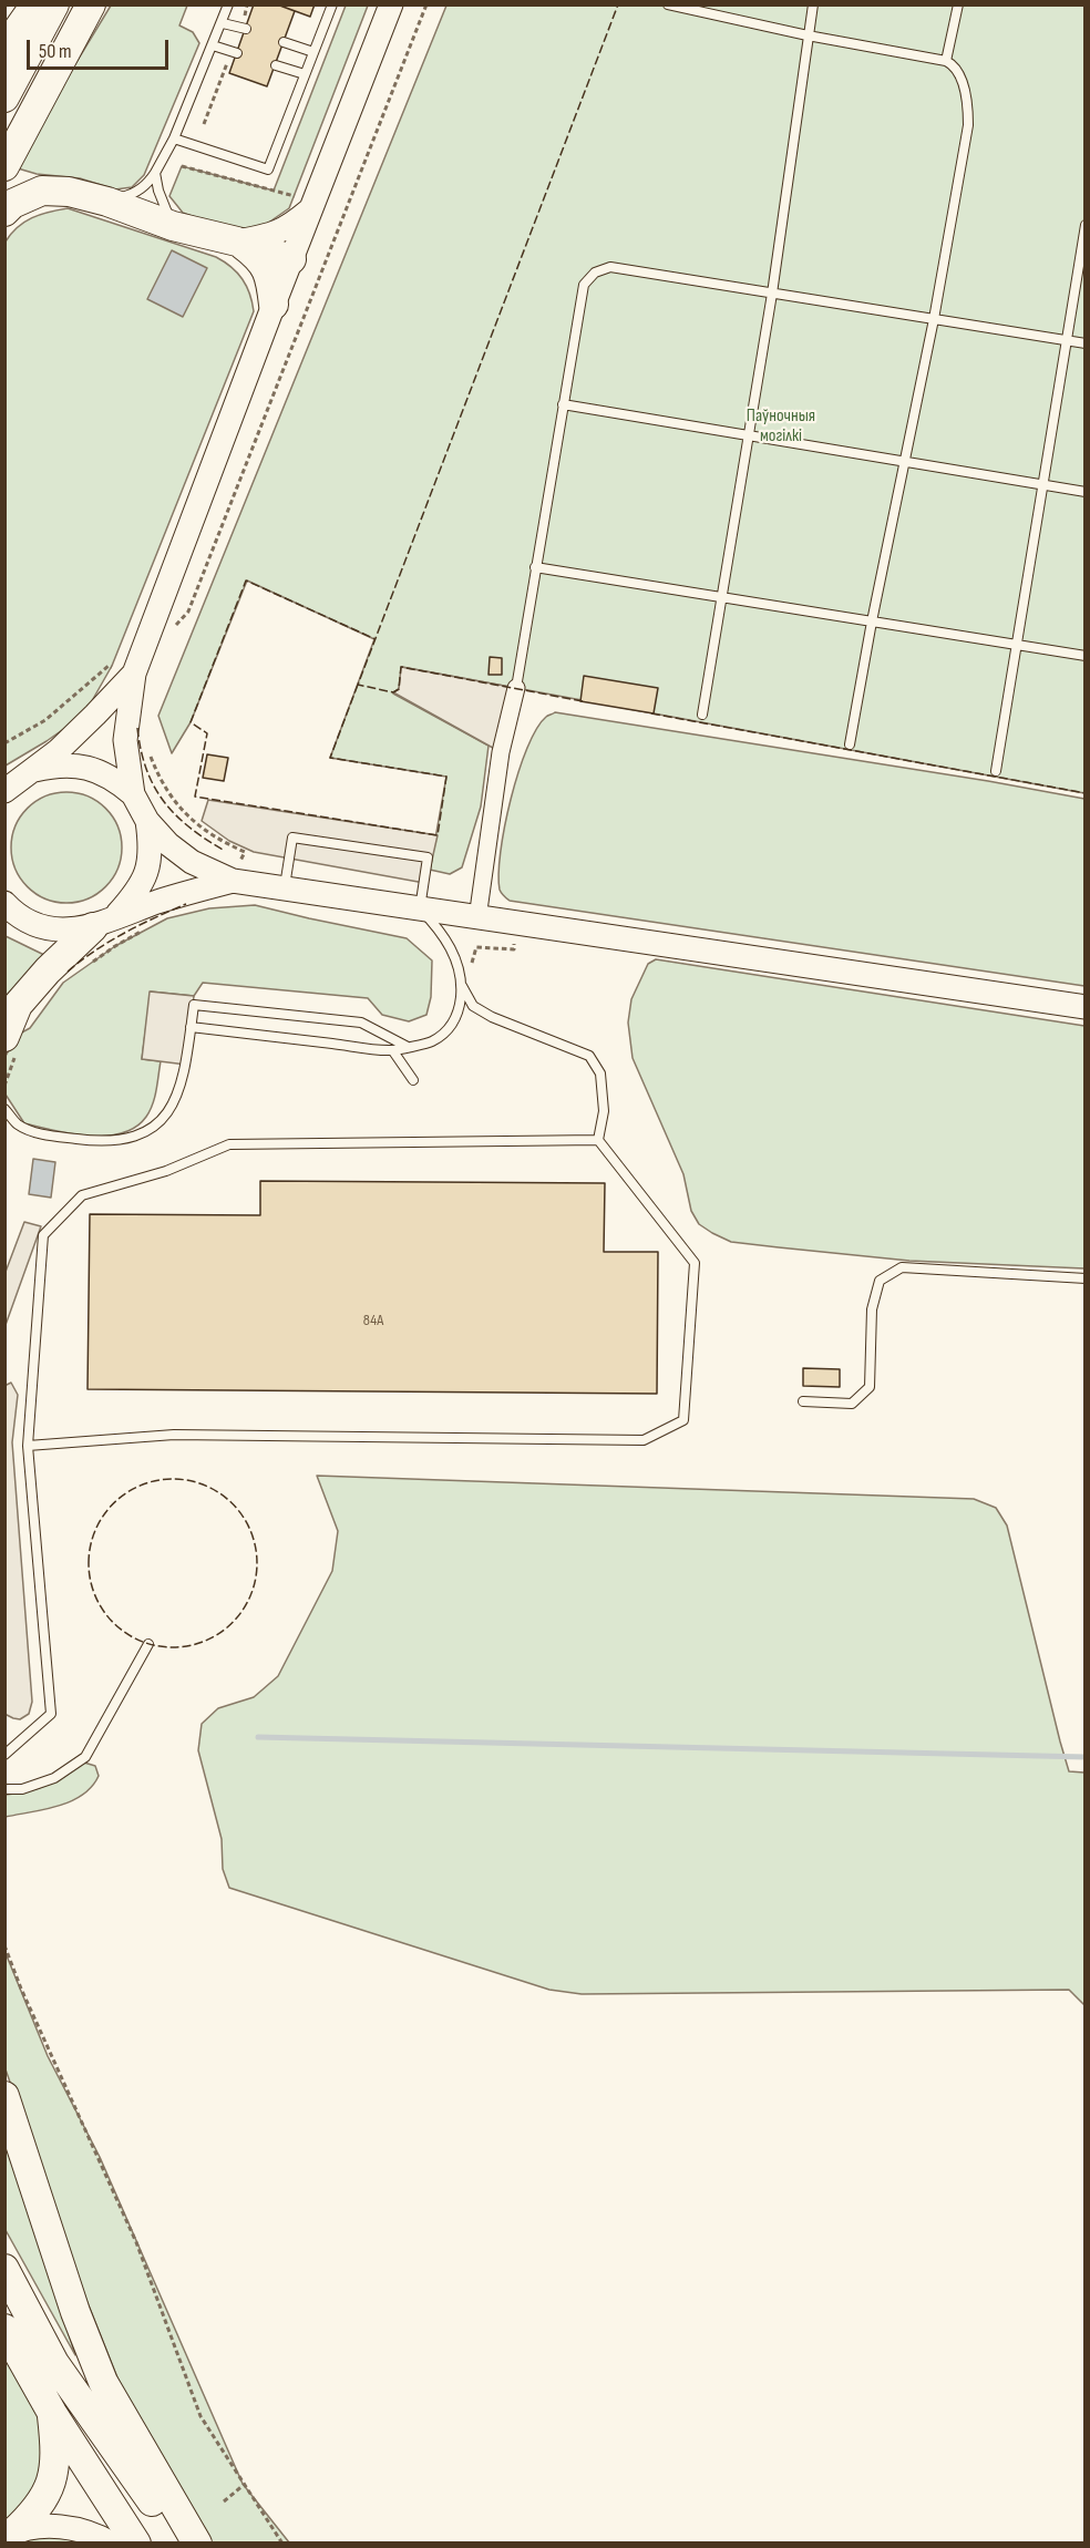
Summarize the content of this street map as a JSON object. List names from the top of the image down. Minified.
{"parks":["Паўночныя могілкі"],"house_numbers":["84А"],"scale_bar":"50 m"}
